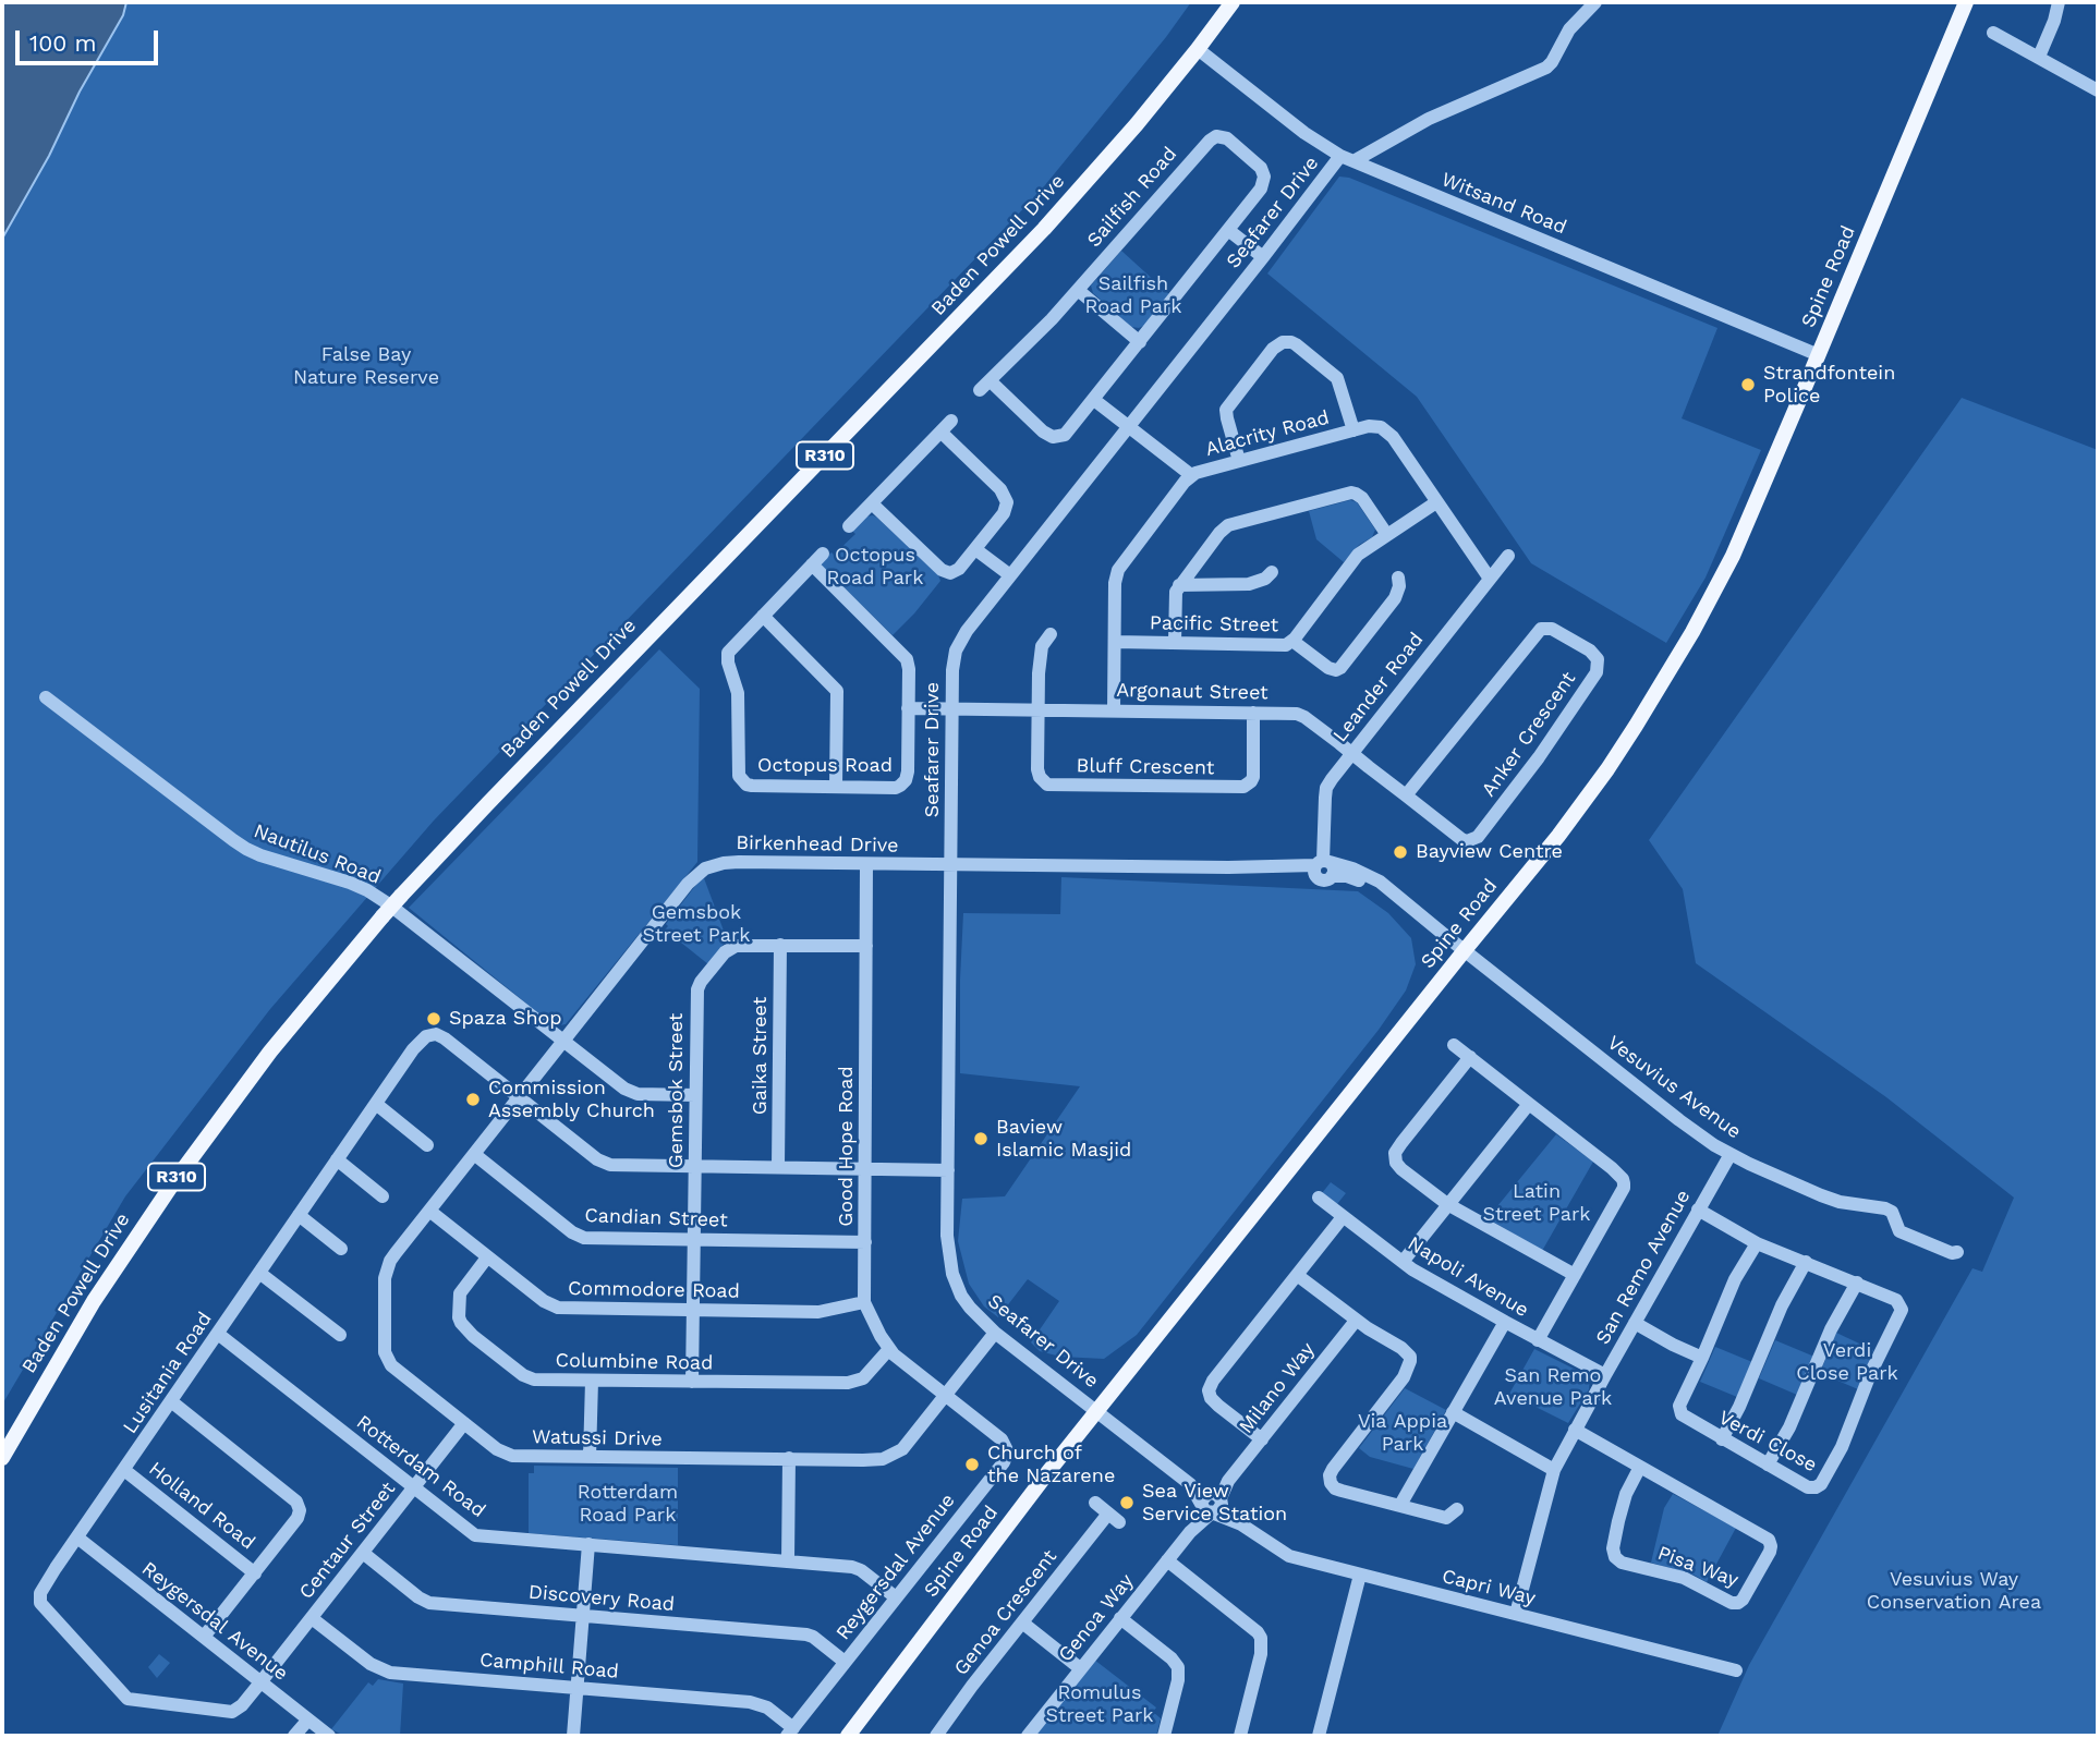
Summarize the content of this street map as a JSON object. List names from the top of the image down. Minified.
{"streets":{"main road":["Baden Powell Drive","Spine Road","R310"],"street":["Sailfish Road","Witsand Road","Seafarer Drive","Alacrity Road","Pacific Street","Leander Road","Argonaut Street","Anker Crescent","Octopus Road","Bluff Crescent","Birkenhead Drive","Nautilus Road","Gaika Street","Vesuvius Avenue","Gemsbok Street","Good Hope Road","Candian Street","San Remo Avenue","Napoli Avenue","Commodore Road","Columbine Road","Lusitania Road","Milano Way","Watussi Drive","Verdi Close","Rotterdam Road","Holland Road","Centaur Street","Reygersdal Avenue","Pisa Way","Capri Way","Discovery Road","Genoa Crescent","Genoa Way","Camphill Road"]},"crossings":[["Witsand Road","Seafarer Drive"],["Witsand Road","Baden Powell Drive"],["Witsand Road","Spine Road"],["Seafarer Drive","Spine Road"],["Seafarer Drive","Argonaut Street"],["Seafarer Drive","Birkenhead Drive"],["Seafarer Drive","Watussi Drive"],["Seafarer Drive","Capri Way"],["Spine Road","Birkenhead Drive"],["Spine Road","Vesuvius Avenue"],["Spine Road","Capri Way"],["Alacrity Road","Pacific Street"],["Alacrity Road","Leander Road"],["Alacrity Road","Argonaut Street"],["Leander Road","Argonaut Street"],["Leander Road","Birkenhead Drive"],["Argonaut Street","Anker Crescent"],["Argonaut Street","Octopus Road"],["Argonaut Street","Bluff Crescent"],["Birkenhead Drive","Nautilus Road"],["Birkenhead Drive","Vesuvius Avenue"],["Birkenhead Drive","Good Hope Road"],["Birkenhead Drive","Lusitania Road"],["Birkenhead Drive","Watussi Drive"],["Nautilus Road","Gemsbok Street"],["Gaika Street","Gemsbok Street"],["Vesuvius Avenue","San Remo Avenue"],["Gemsbok Street","Good Hope Road"],["Gemsbok Street","Candian Street"],["Gemsbok Street","Commodore Road"],["Gemsbok Street","Columbine Road"],["Good Hope Road","Candian Street"],["Good Hope Road","Commodore Road"],["Good Hope Road","Columbine Road"],["Good Hope Road","Watussi Drive"],["Good Hope Road","Reygersdal Avenue"],["Candian Street","Watussi Drive"],["San Remo Avenue","Napoli Avenue"],["San Remo Avenue","Verdi Close"],["San Remo Avenue","Pisa Way"],["San Remo Avenue","Capri Way"],["Commodore Road","Columbine Road"],["Commodore Road","Watussi Drive"],["Lusitania Road","Watussi Drive"],["Lusitania Road","Rotterdam Road"],["Lusitania Road","Holland Road"],["Lusitania Road","Centaur Street"],["Lusitania Road","Reygersdal Avenue"],["Milano Way","Capri Way"],["Milano Way","Genoa Way"],["Watussi Drive","Centaur Street"],["Watussi Drive","Reygersdal Avenue"],["Rotterdam Road","Centaur Street"],["Rotterdam Road","Reygersdal Avenue"],["Centaur Street","Reygersdal Avenue"],["Centaur Street","Discovery Road"],["Centaur Street","Camphill Road"],["Reygersdal Avenue","Discovery Road"],["Reygersdal Avenue","Camphill Road"],["Capri Way","Genoa Way"]],"parks":["Sailfish Road Park","False Bay Nature Reserve","Octopus Road Park","Gemsbok Street Park","Latin Street Park","Verdi Close Park","San Remo Avenue Park","Via Appia Park","Rotterdam Road Park","Vesuvius Way Conservation Area","Romulus Street Park"],"places":["Strandfontein Police","Bayview Centre","Spaza Shop","Commission Assembly Church","Baview Islamic Masjid","Church of the Nazarene","Sea View Service Station"],"scale_bar":"100 m"}
